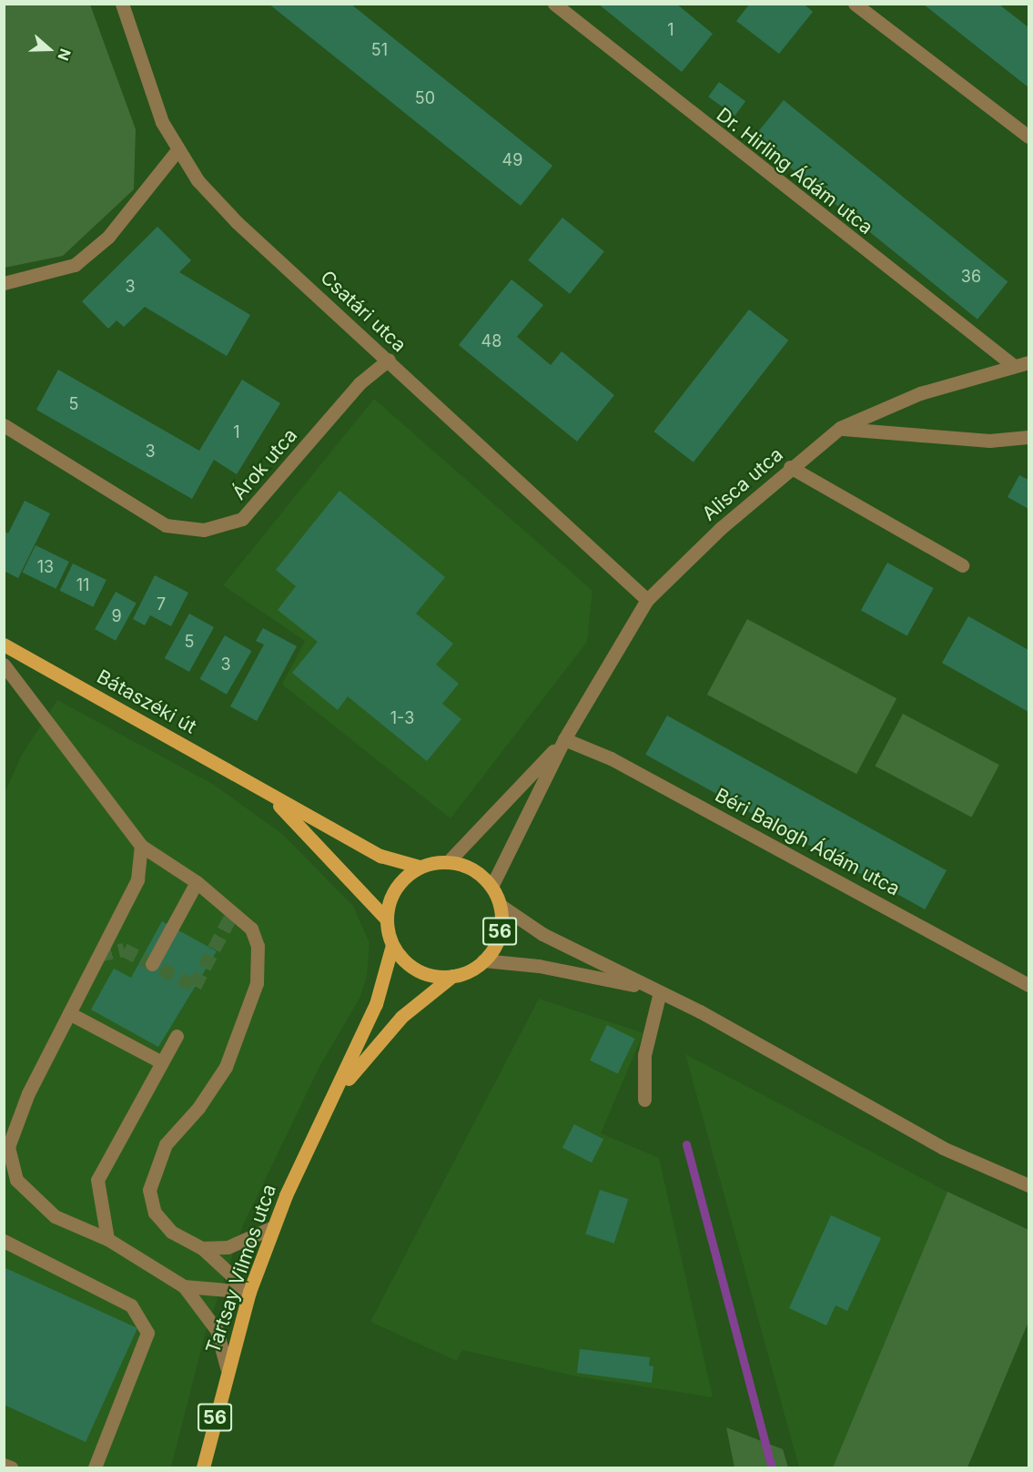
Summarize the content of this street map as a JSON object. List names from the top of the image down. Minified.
{"streets":{"main road":["Bátaszéki út","56","Tartsay Vilmos utca"],"street":["Dr. Hirling Ádám utca","Csatári utca","Árok utca","Alisca utca","Béri Balogh Ádám utca"]},"crossings":[["Dr. Hirling Ádám utca","Alisca utca"],["Csatári utca","Árok utca"],["Csatári utca","Alisca utca"],["Alisca utca","Bátaszéki út"],["Alisca utca","Béri Balogh Ádám utca"],["Alisca utca","56"],["Bátaszéki út","56"],["56","Tartsay Vilmos utca"]],"house_numbers":["1","51","50","49","36","3","48","5","1","3","13","11","7","9","5","3","1-3"],"north":"right"}
